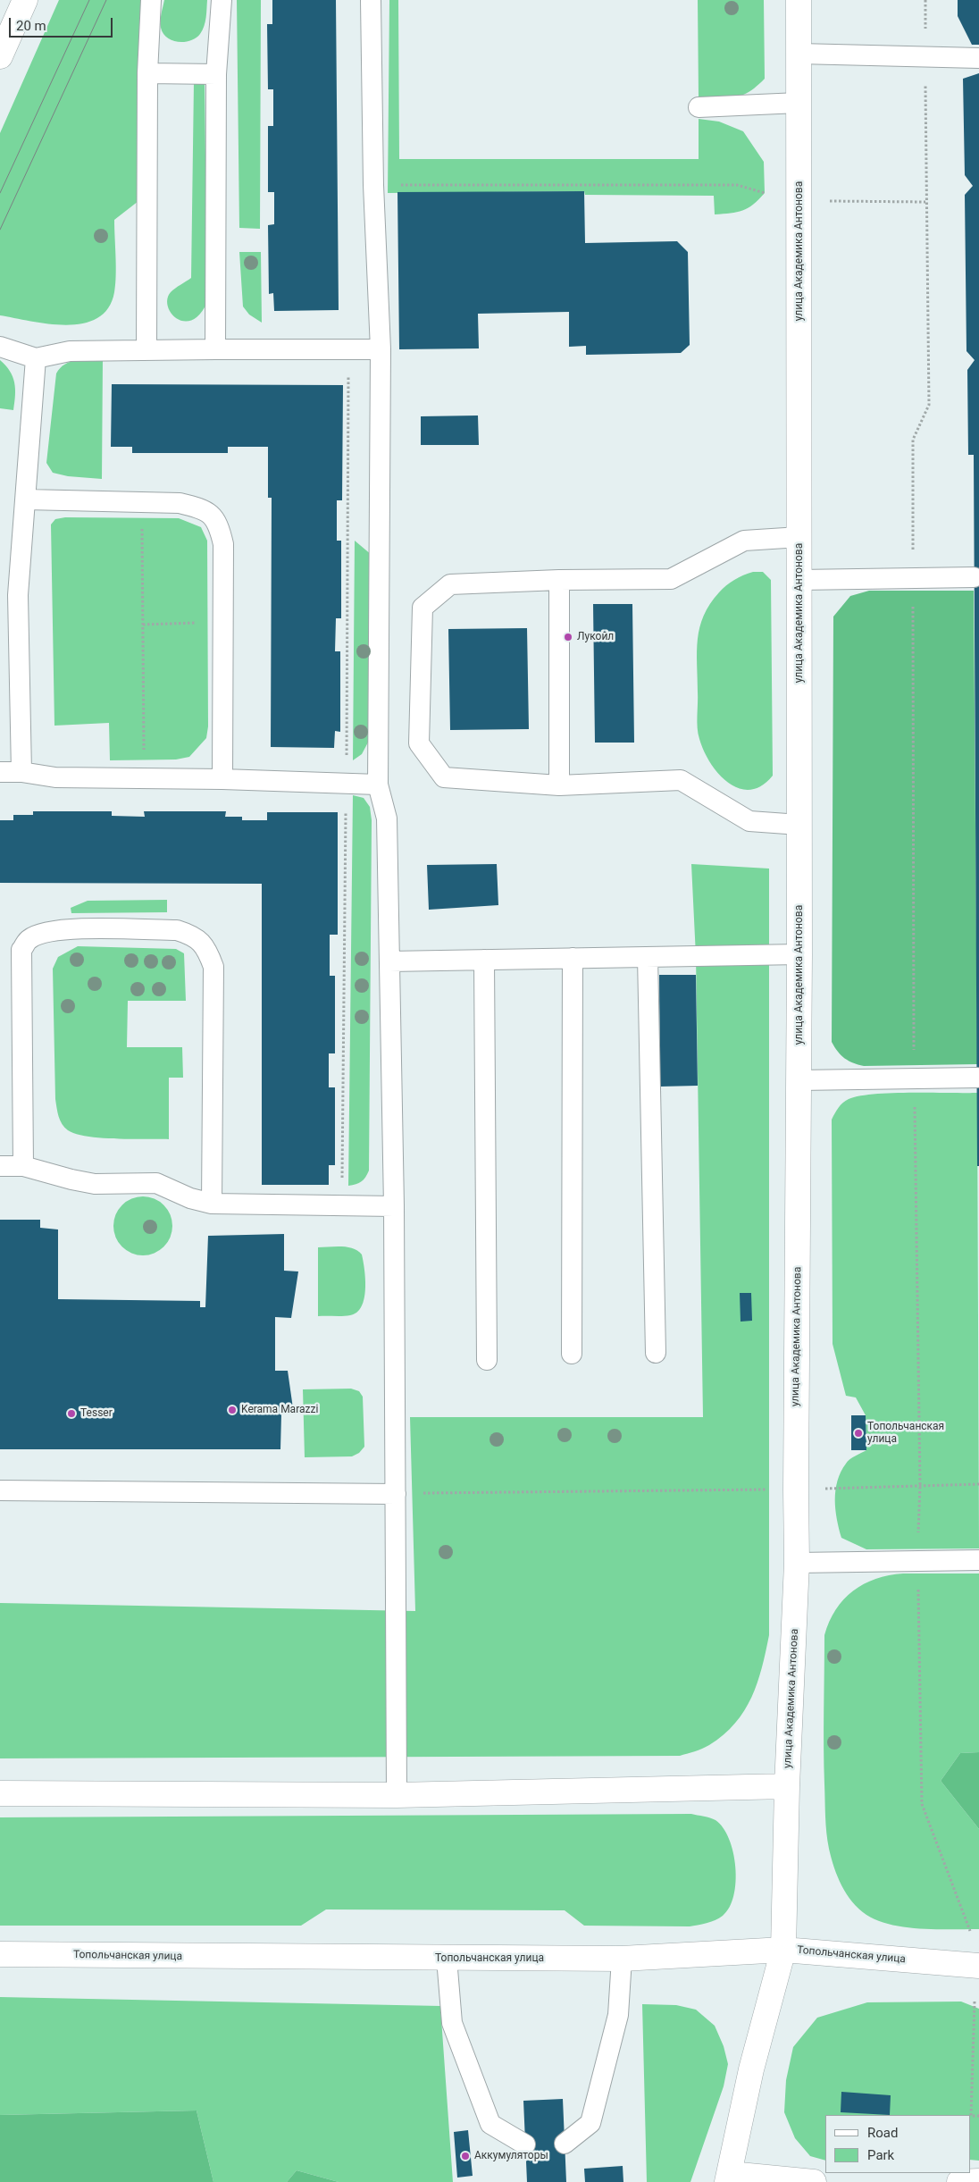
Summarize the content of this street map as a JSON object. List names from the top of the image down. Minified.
{"streets":{"main road":["улица Академика Антонова","Топольчанская улица"]},"crossings":[["улица Академика Антонова","Топольчанская улица"]],"places":["Лукойл","Kerama Marazzi","Tesser","Топольчанская улица","Аккумуляторы"],"legend":["Road","Park"],"scale_bar":"20 m"}
